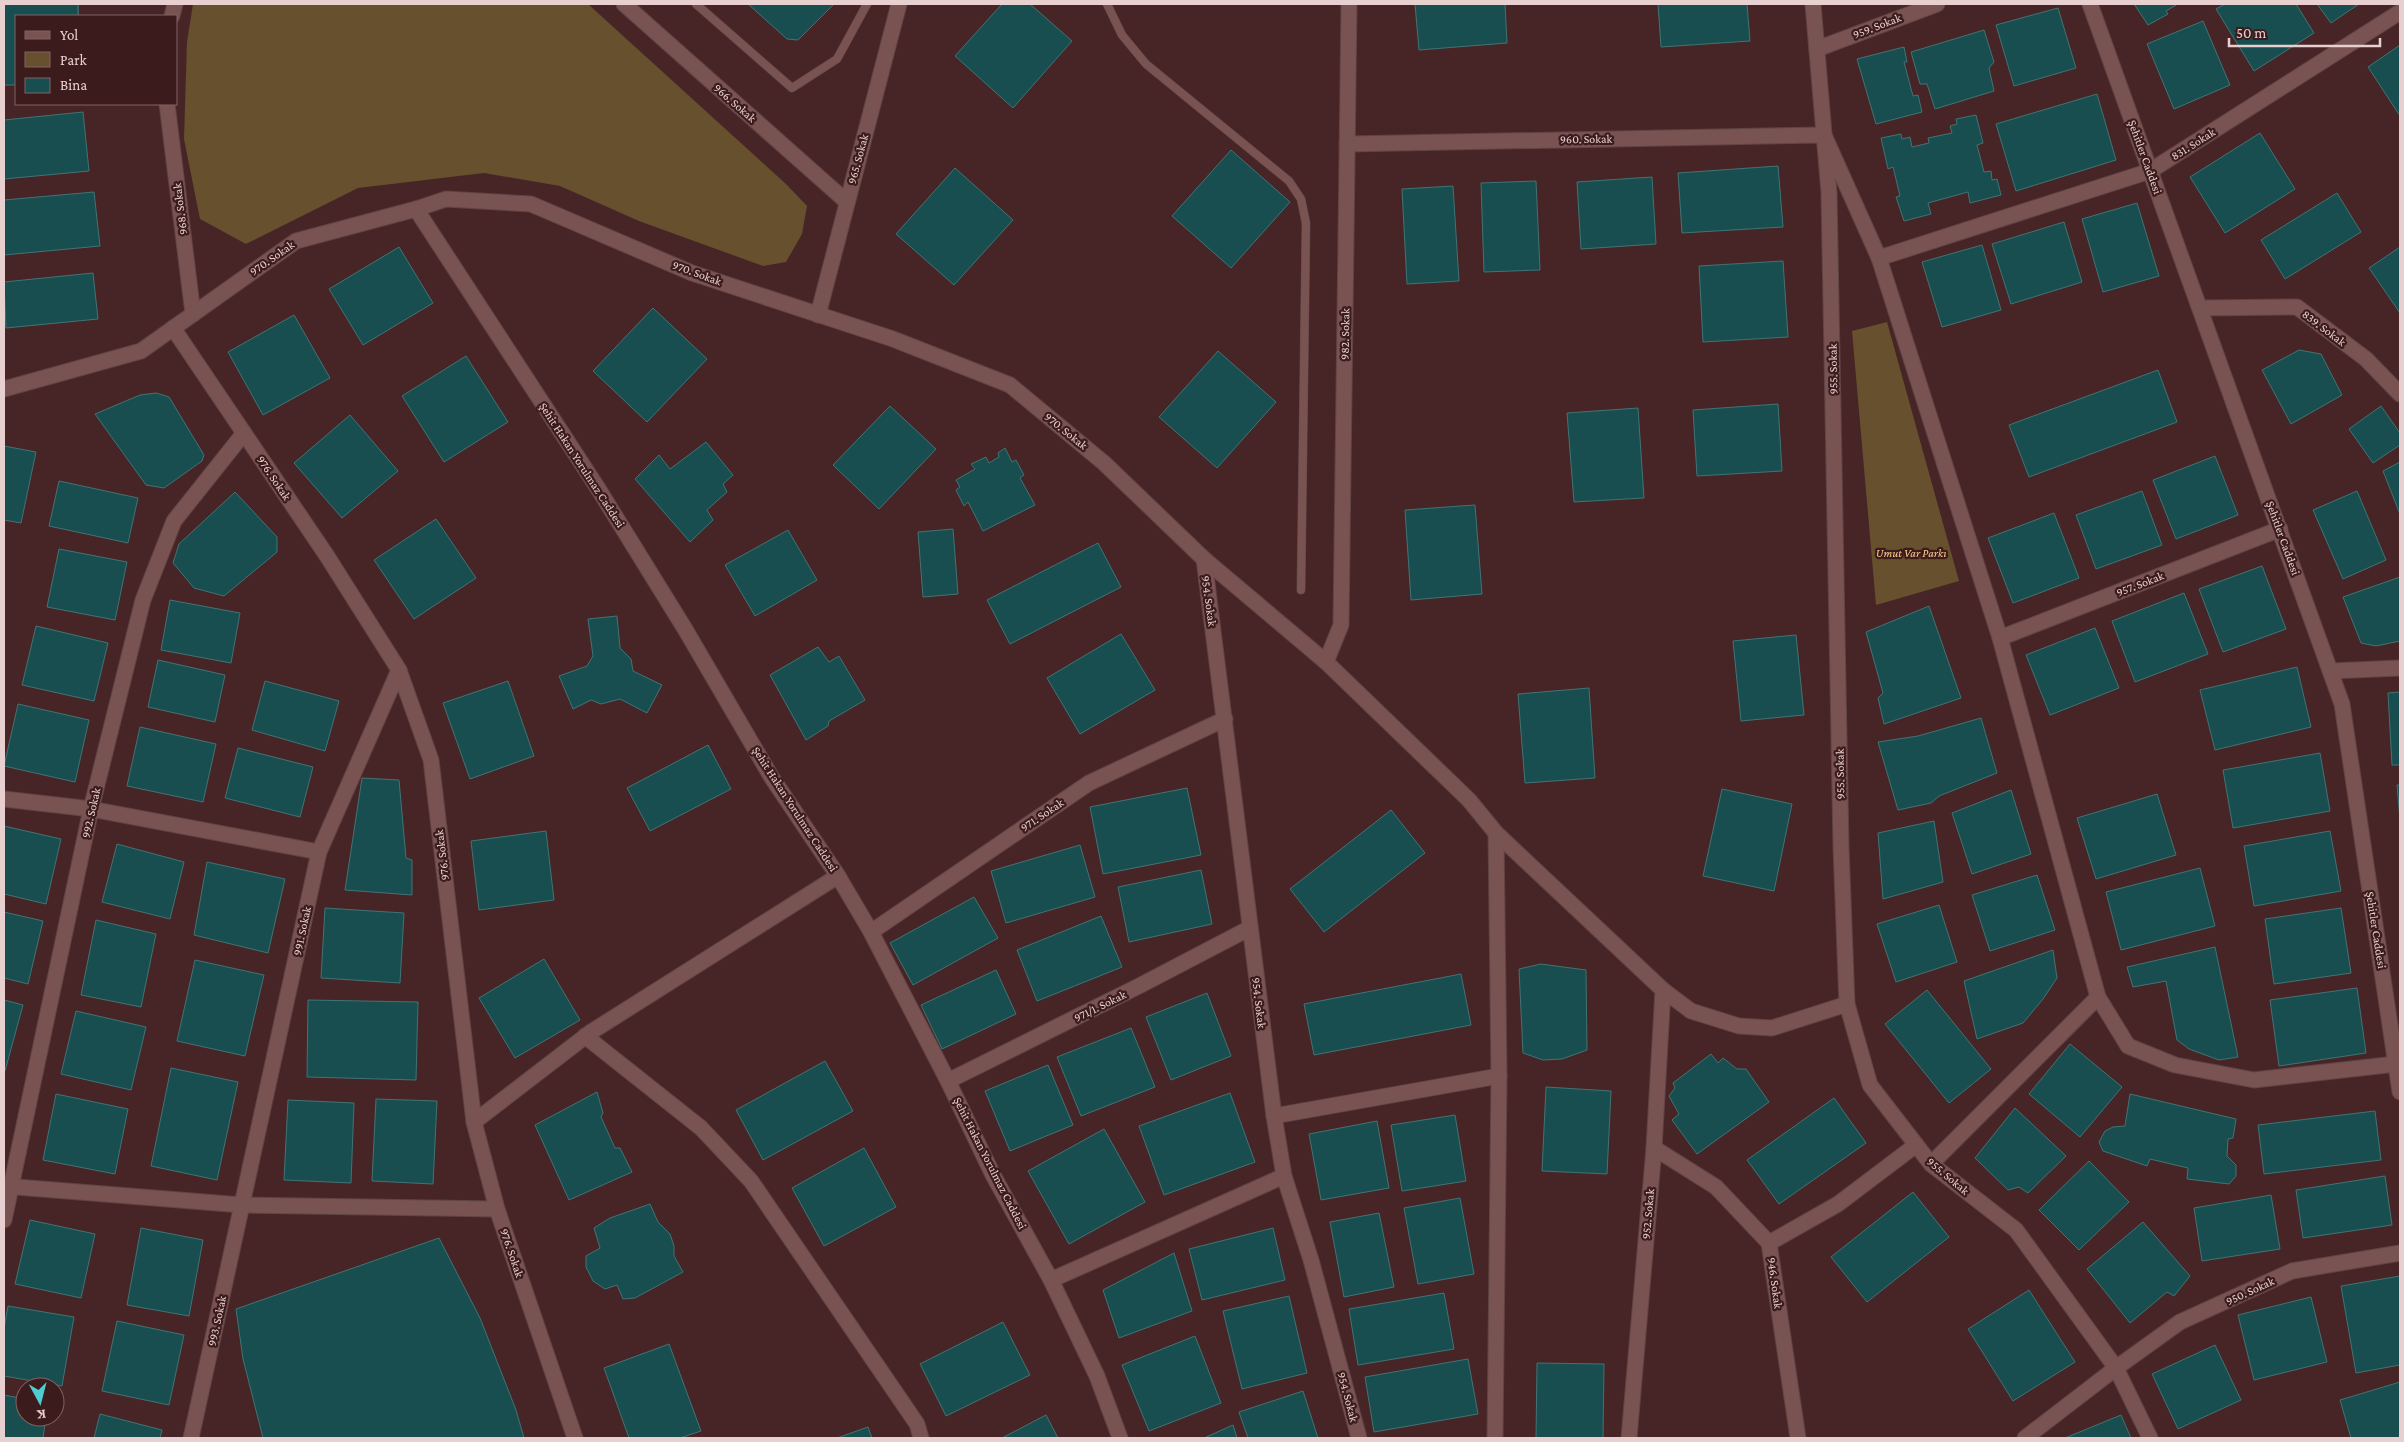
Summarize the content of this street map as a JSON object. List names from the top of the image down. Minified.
{"streets":{"street":["959. Sokak","966. Sokak","960. Sokak","831. Sokak","Şehitler Caddesi","965. Sokak","968. Sokak","970. Sokak","839. Sokak","982. Sokak","955. Sokak","Şehit Hakan Yorulmaz Caddesi","976. Sokak","957. Sokak","954. Sokak","992. Sokak","971. Sokak","991. Sokak","971/1. Sokak","952. Sokak","946. Sokak","950. Sokak","993. Sokak"]},"crossings":[["959. Sokak","955. Sokak"],["966. Sokak","965. Sokak"],["960. Sokak","982. Sokak"],["960. Sokak","955. Sokak"],["831. Sokak","Şehitler Caddesi"],["Şehitler Caddesi","839. Sokak"],["Şehitler Caddesi","957. Sokak"],["965. Sokak","970. Sokak"],["968. Sokak","970. Sokak"],["970. Sokak","982. Sokak"],["970. Sokak","955. Sokak"],["970. Sokak","Şehit Hakan Yorulmaz Caddesi"],["970. Sokak","976. Sokak"],["970. Sokak","954. Sokak"],["970. Sokak","952. Sokak"],["955. Sokak","946. Sokak"],["955. Sokak","950. Sokak"],["Şehit Hakan Yorulmaz Caddesi","971. Sokak"],["Şehit Hakan Yorulmaz Caddesi","971/1. Sokak"],["976. Sokak","992. Sokak"],["976. Sokak","991. Sokak"],["954. Sokak","971. Sokak"],["954. Sokak","971/1. Sokak"],["991. Sokak","993. Sokak"]],"parks":["Umut Var Parkı"],"legend":["Yol","Park","Bina"],"scale_bar":"50 m","north":"bottom"}
